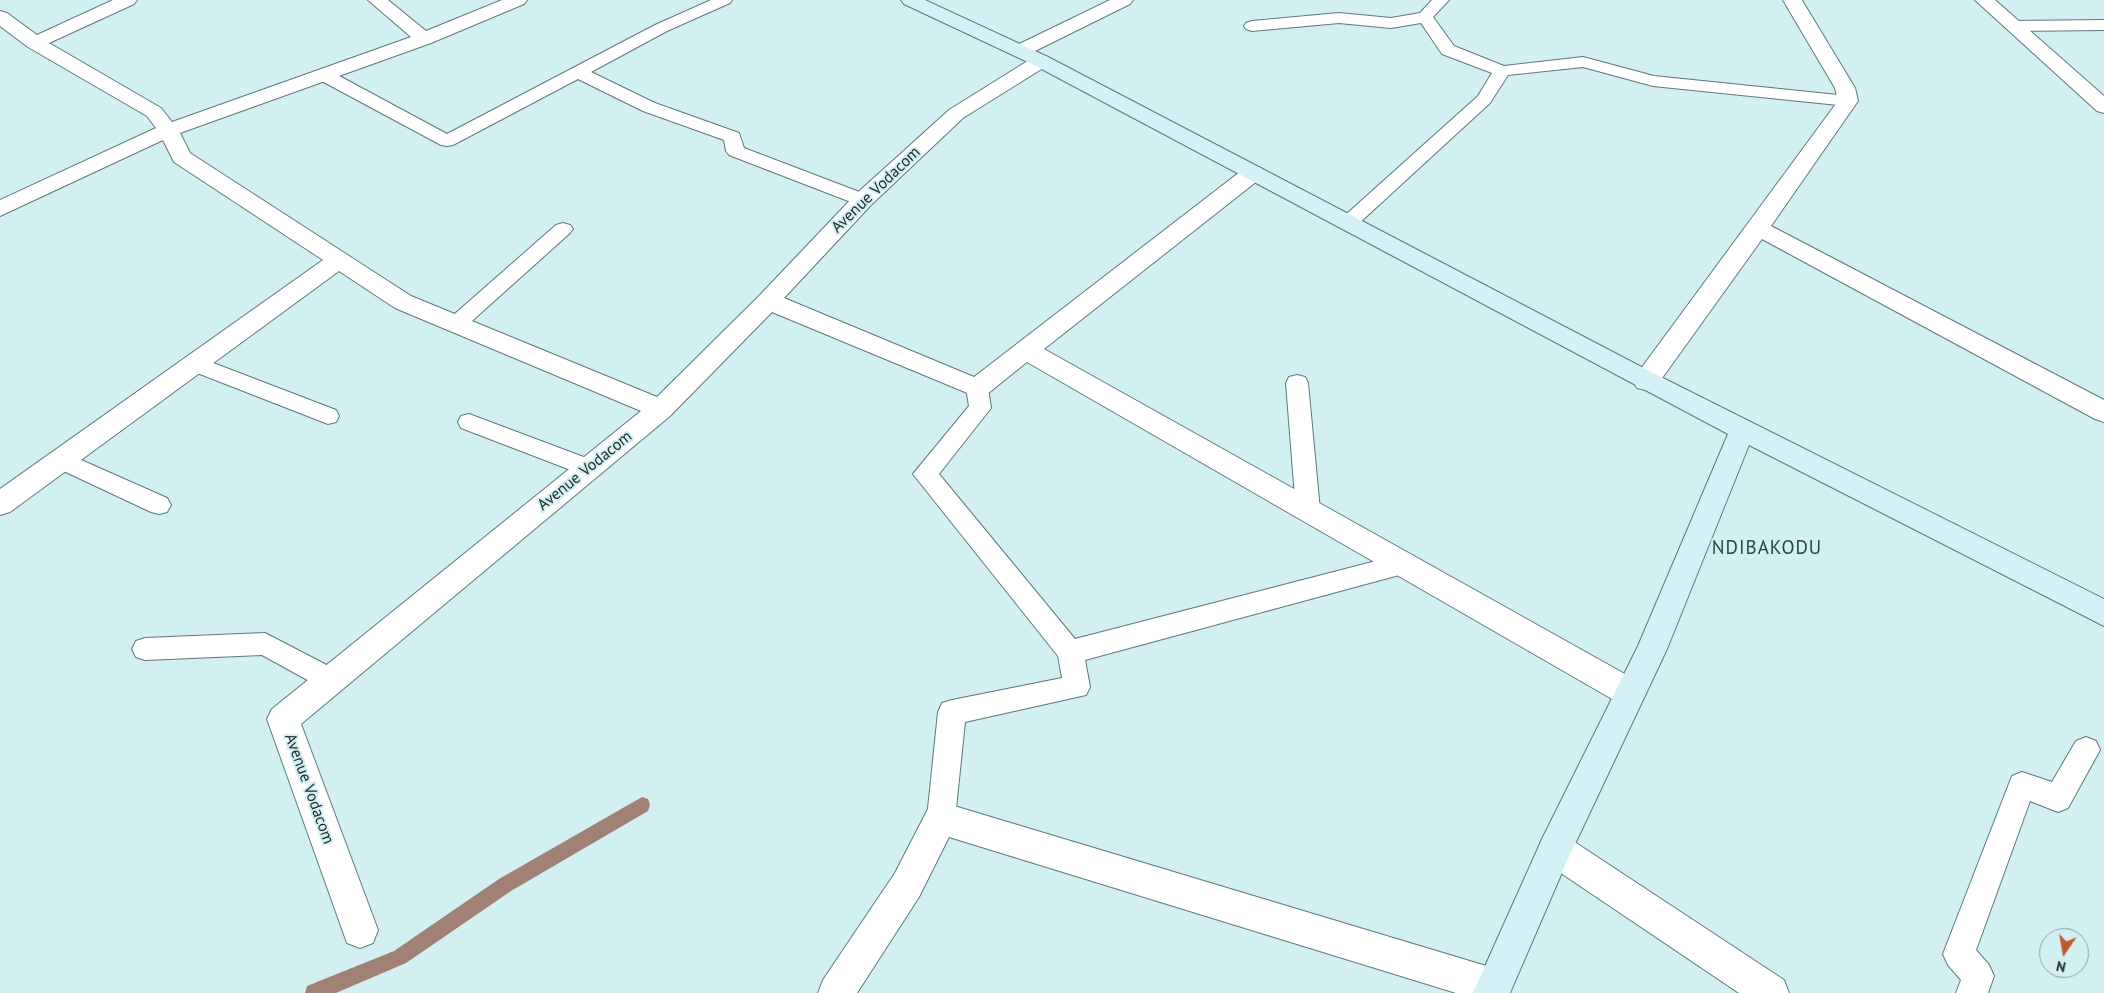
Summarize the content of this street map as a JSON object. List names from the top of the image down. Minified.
{"streets":{"street":["Avenue Vodacom"]},"districts":["NDIBAKODU"],"north":"bottom"}
